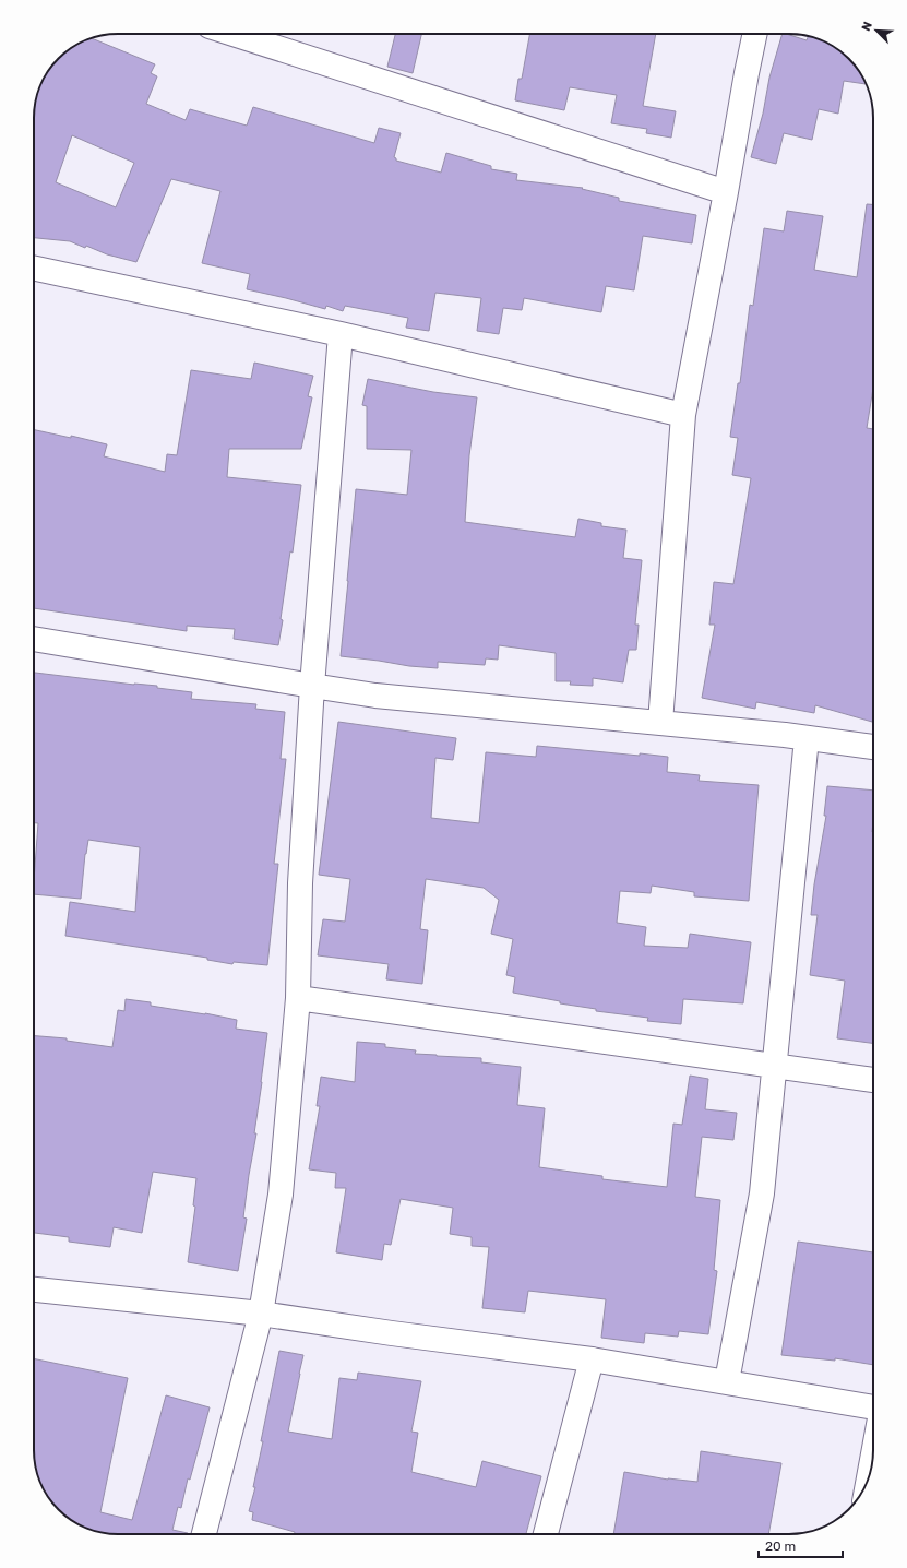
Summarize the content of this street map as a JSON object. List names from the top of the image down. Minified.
{"scale_bar":"20 m","north":"top left"}
